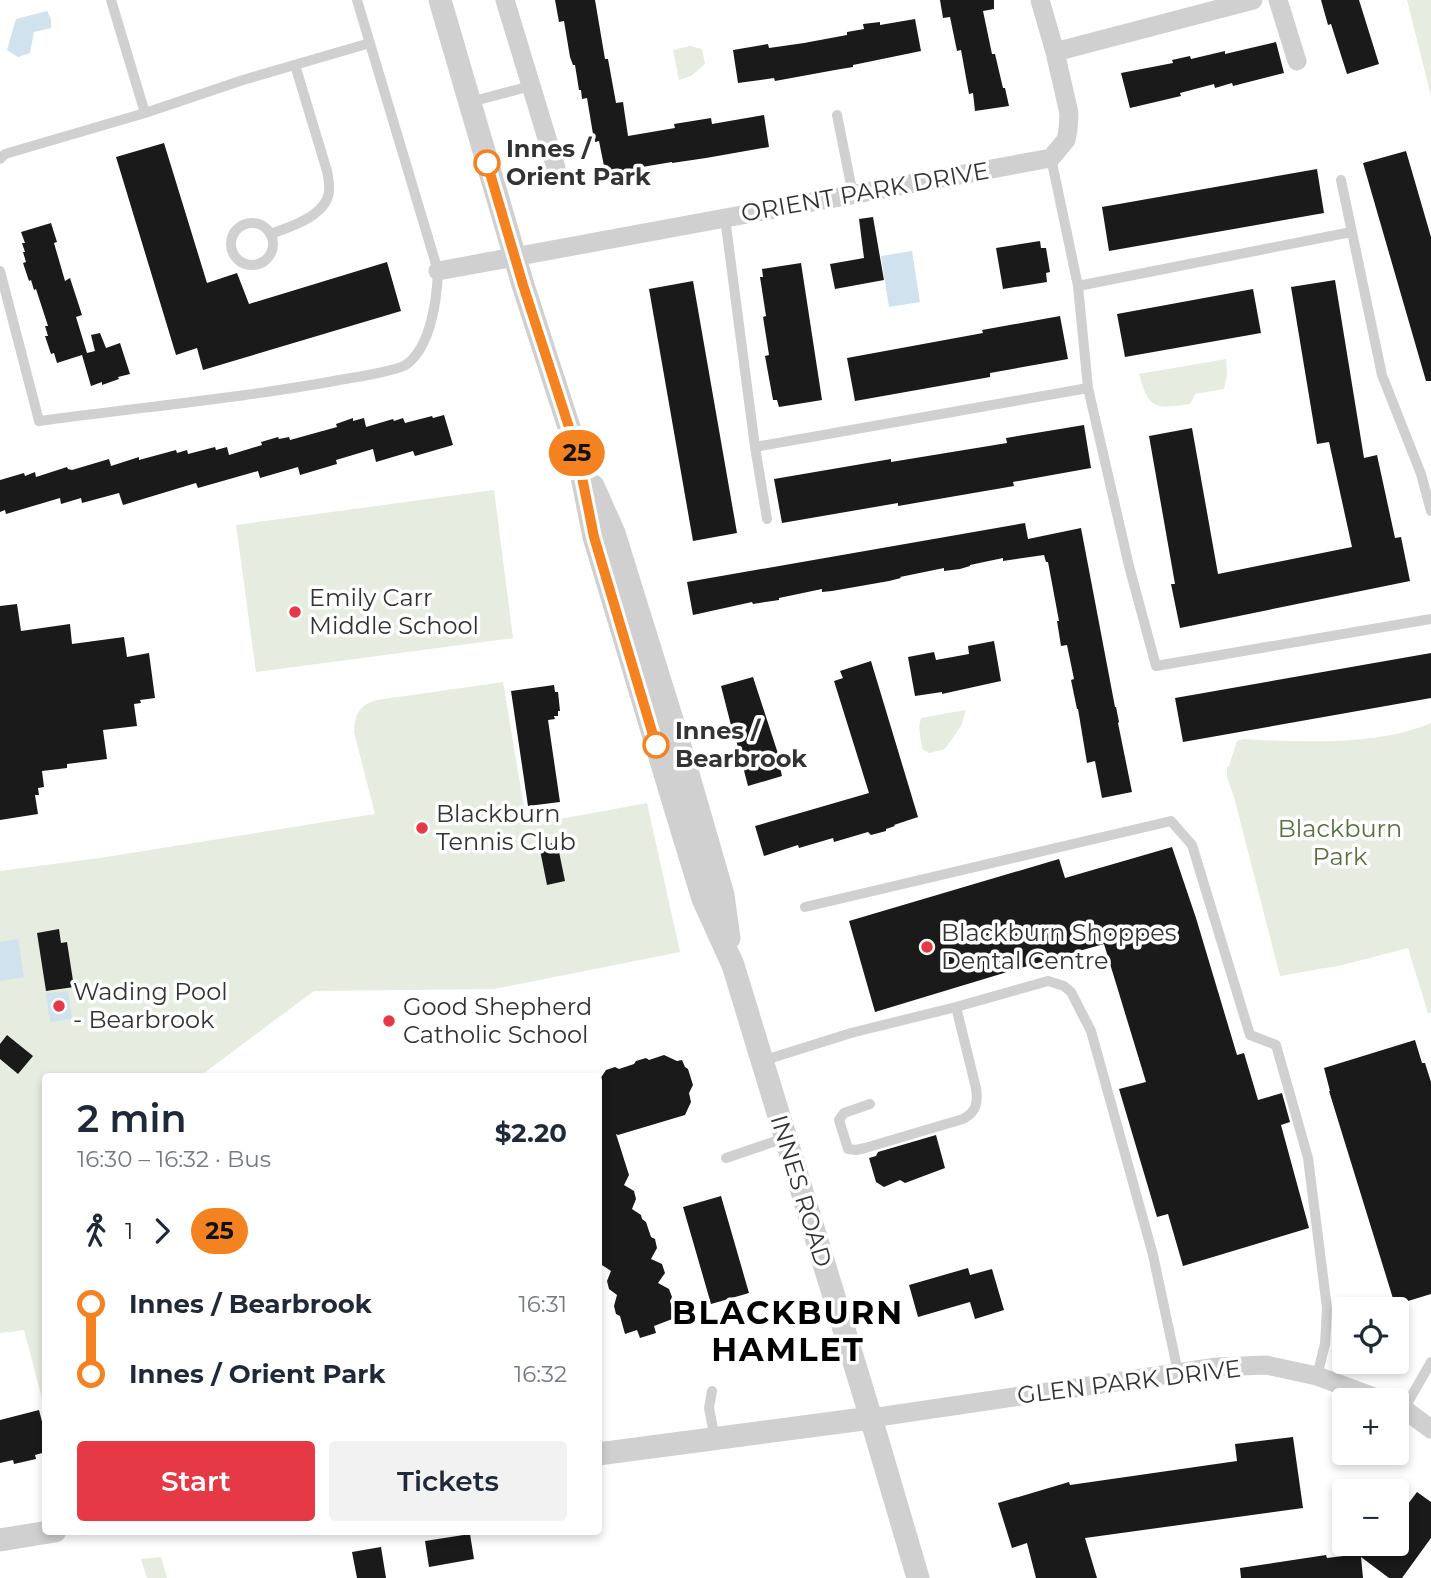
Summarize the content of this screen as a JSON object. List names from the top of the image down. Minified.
{"streets":{"street":["ORIENT PARK DRIVE","INNES ROAD","GLEN PARK DRIVE"]},"crossings":[["ORIENT PARK DRIVE","INNES ROAD"],["INNES ROAD","GLEN PARK DRIVE"]],"districts":["BLACKBURN HAMLET"],"parks":["Blackburn Park"],"places":["Innes / Orient Park","Emily Carr Middle School","Innes / Bearbrook","Blackburn Tennis Club","Blackburn Shoppes Dental Centre","Wading Pool - Bearbrook","Good Shepherd Catholic School"],"lines":["bus line 25"],"page":{"on_map":"25","heading":["2 min","16:30 – 16:32 · Bus","$2.20"],"legs":["1","25"],"list":[{"name":"Innes / Bearbrook","value":"16:31"},{"name":"Innes / Orient Park","value":"16:32"}],"map_buttons":["+","−"],"buttons":["Start","Tickets"]}}
